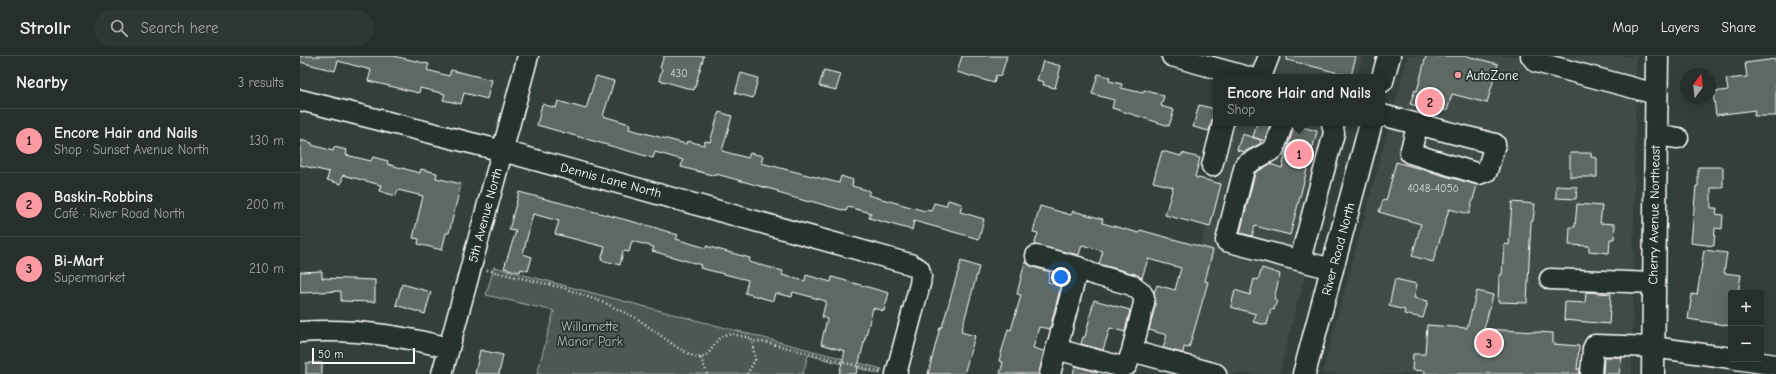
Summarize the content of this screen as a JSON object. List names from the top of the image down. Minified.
{"streets":{"main road":["Cherry Avenue Northeast","River Road North"],"street":["Dennis Lane North","5th Avenue North"]},"crossings":[["Dennis Lane North","5th Avenue North"]],"parks":["Willamette Manor Park"],"places":["AutoZone"],"house_numbers":["430","4048-4056"],"scale_bar":"50 m","north":"top","page":{"header":"Strollr","search":"Search here","nav":["Map","Layers","Share"],"heading":["Nearby","3 results"],"popup":["Encore Hair and Nails","Shop"],"pins":["2","1","3"],"list":[{"mark":"1","name":"Encore Hair and Nails","note":"Shop · Sunset Avenue North","value":"130 m"},{"mark":"2","name":"Baskin-Robbins","note":"Café · River Road North","value":"200 m"},{"mark":"3","name":"Bi-Mart","note":"Supermarket","value":"210 m"}],"map_buttons":["+","−"],"scale":"50 m"}}
